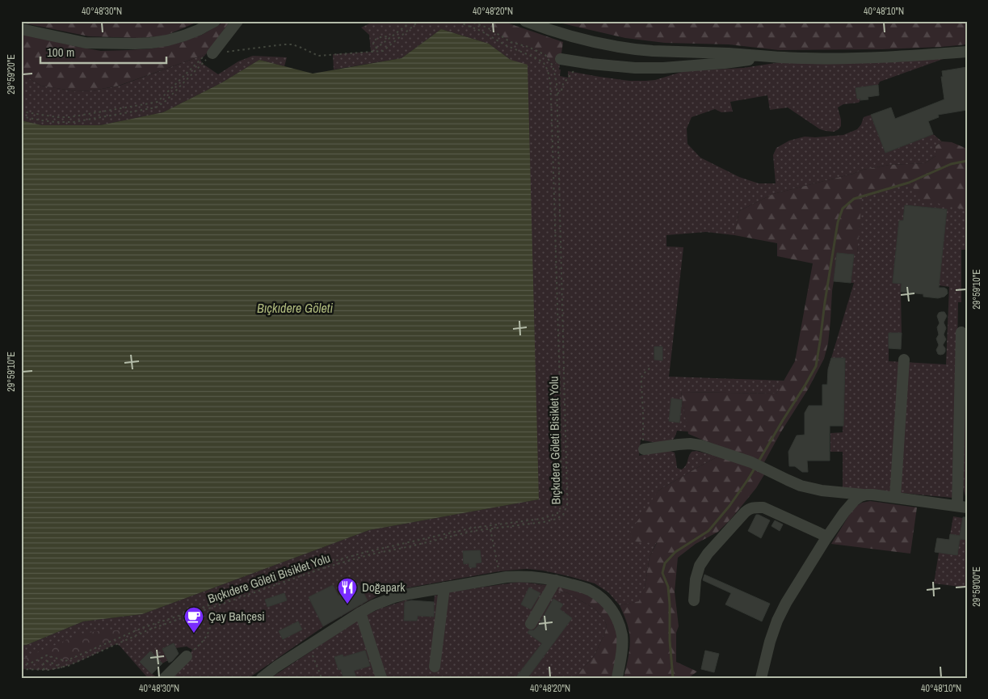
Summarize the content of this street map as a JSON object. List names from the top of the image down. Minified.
{"streets":{"path":["Bıçkıdere Göleti Bisiklet Yolu"]},"water":["Bıçkıdere Göleti"],"places":{"restaurant":["Doğapark"],"cafe":["Çay Bahçesi"]},"scale_bar":"100 m","coordinates":["40°48'30\"N","40°48'20\"N","40°48'10\"N","29°59'20\"E","29°59'10\"E","29°59'00\"E"]}
